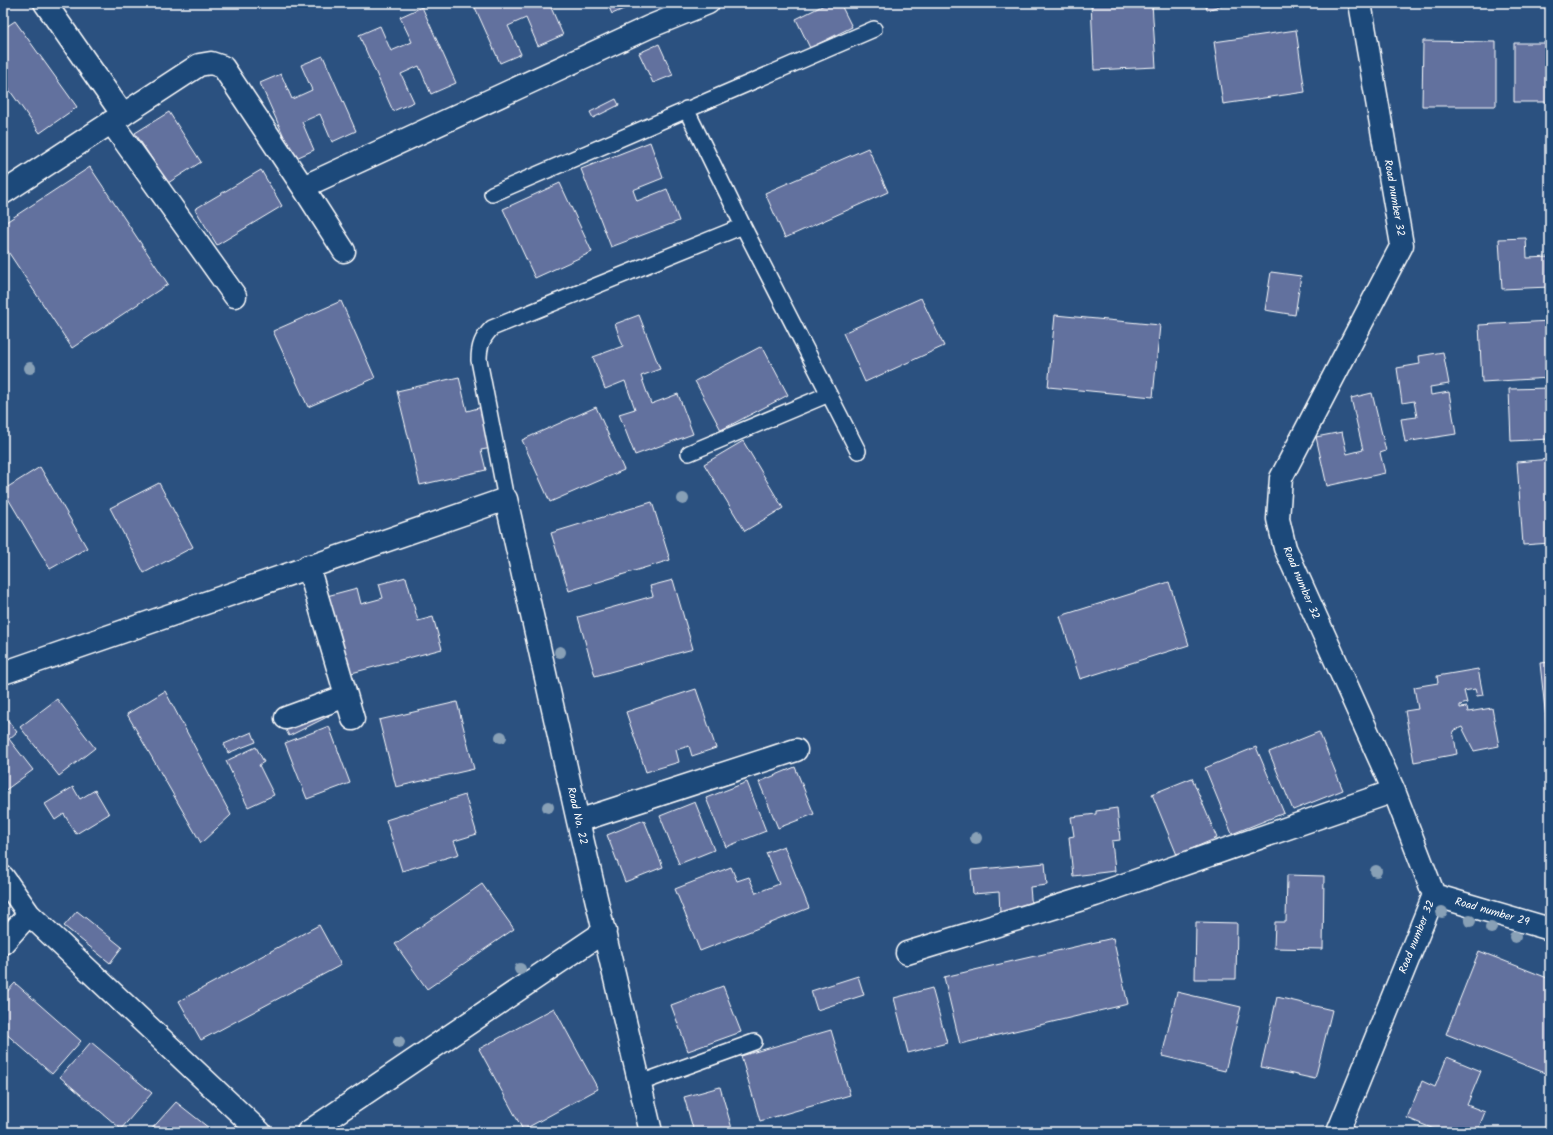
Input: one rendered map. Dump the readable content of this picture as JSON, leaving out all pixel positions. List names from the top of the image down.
{
  "streets": {
    "street": ["Road number 32", "Road No. 22", "Road number 29"]
  },
  "crossings": [
    ["Road number 32", "Road number 29"]
  ]
}
